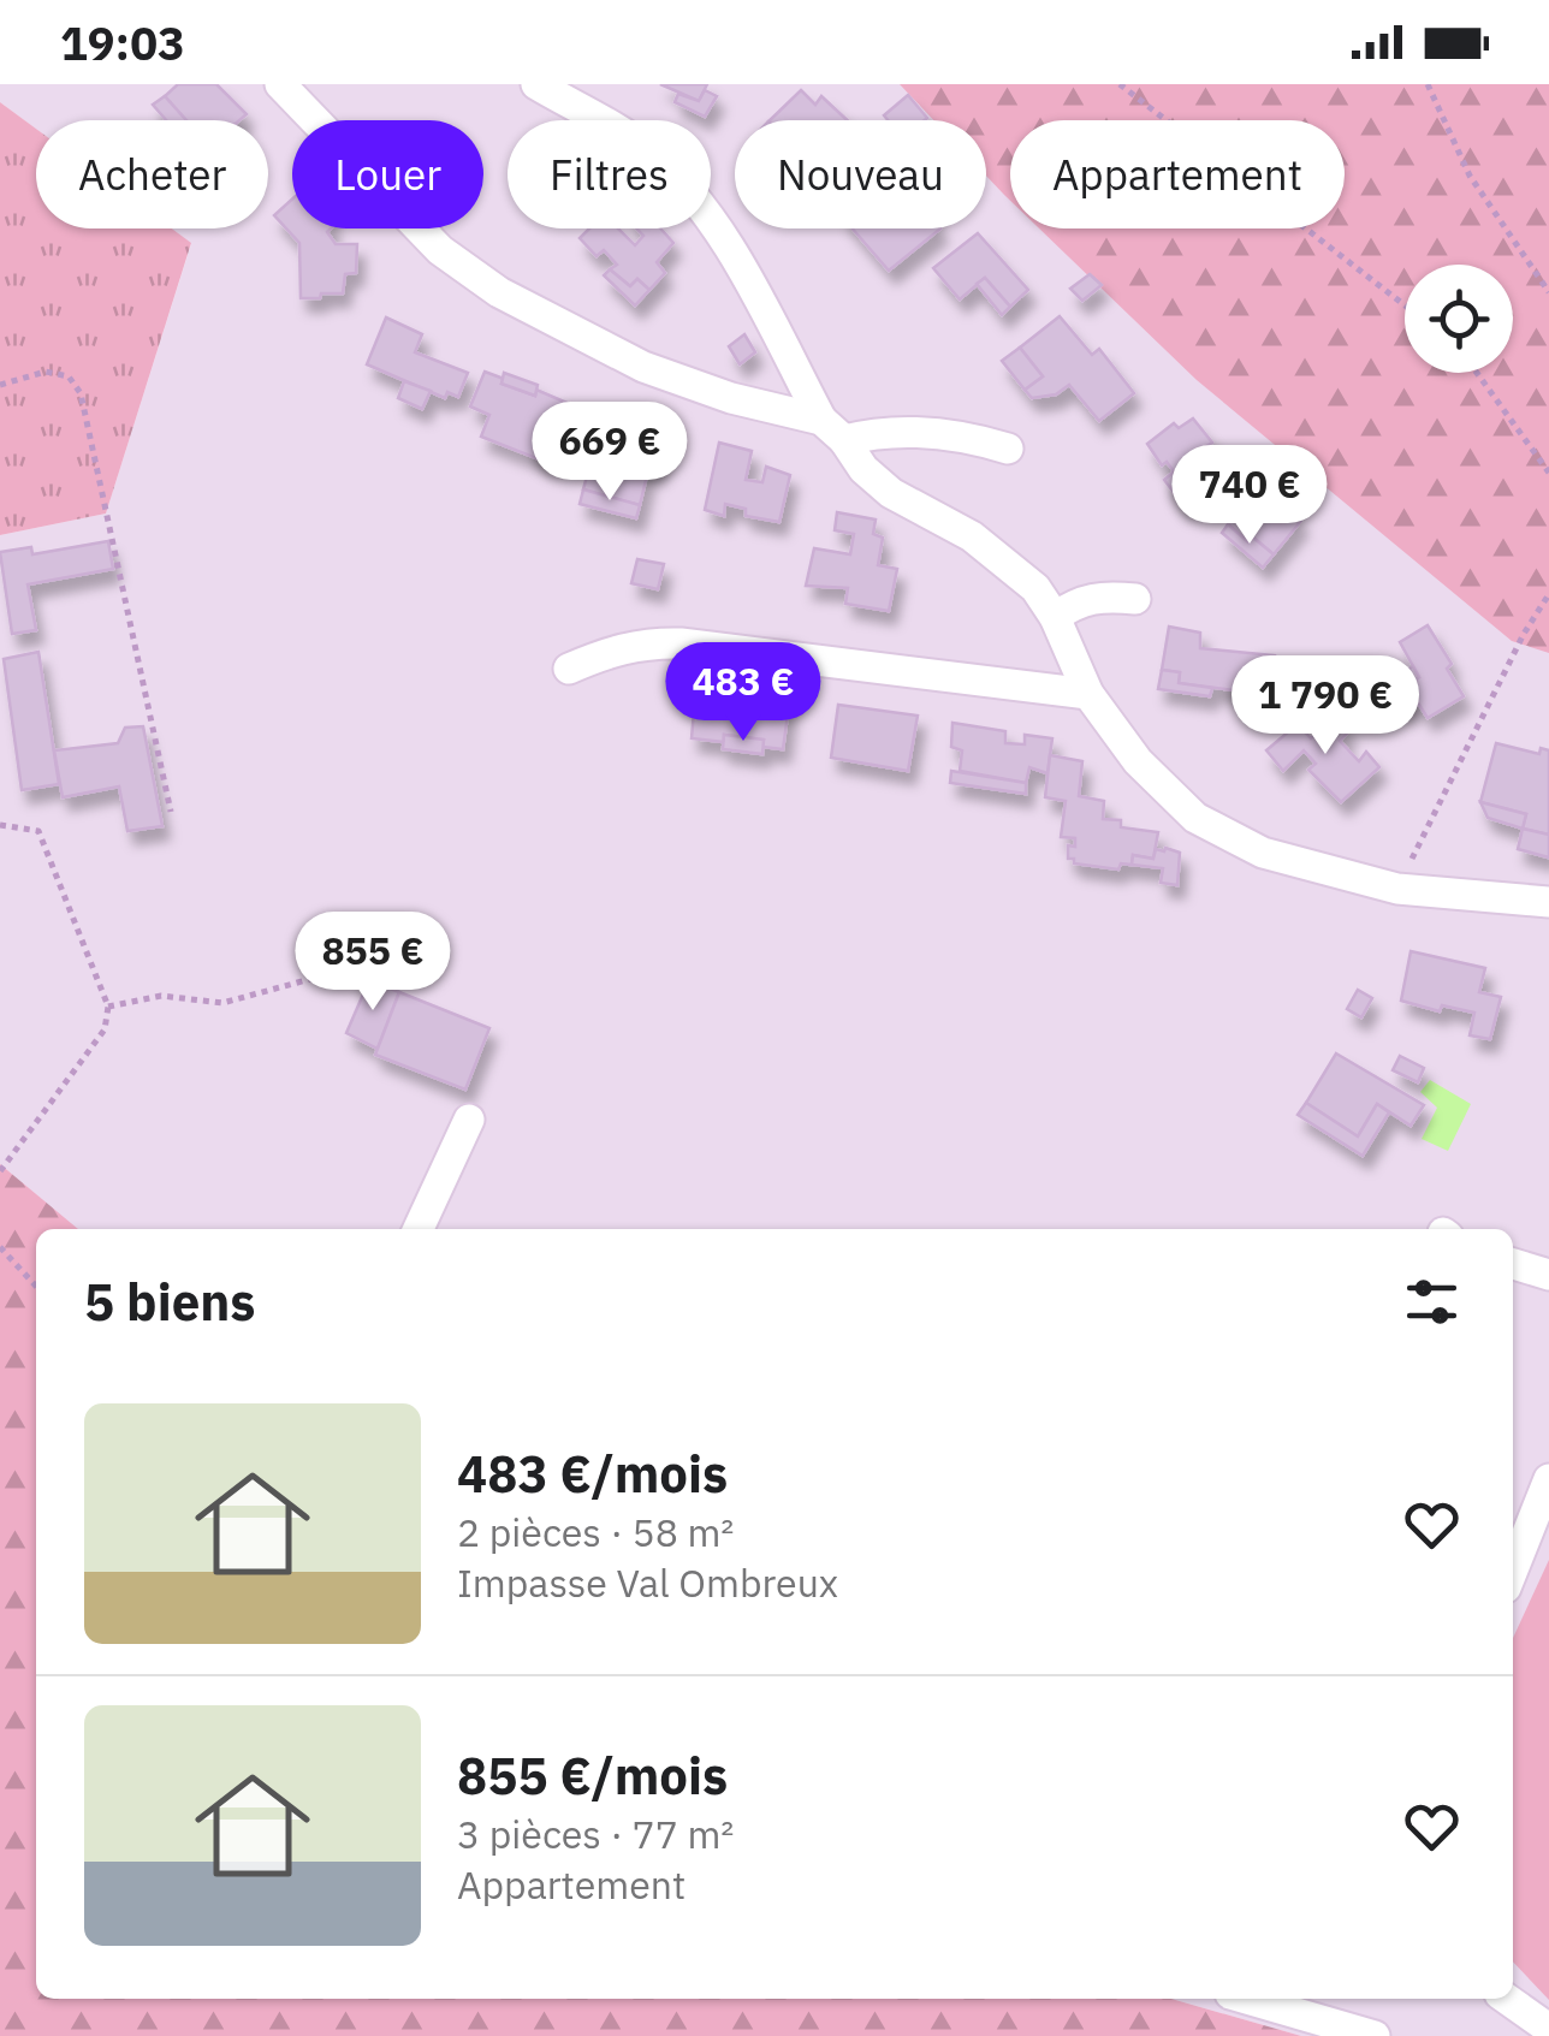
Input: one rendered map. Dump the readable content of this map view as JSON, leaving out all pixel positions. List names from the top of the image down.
{
  "page": {
    "status": "19:03",
    "chip": [
      "Acheter",
      "Louer",
      "Filtres",
      "Nouveau",
      "Appartement"
    ],
    "price": [
      "669 €",
      "740 €",
      "483 €",
      "1 790 €",
      "855 €"
    ],
    "heading": "5 biens",
    "list": [
      {
        "name": "483 €/mois",
        "note": "2 pièces · 58 m² · Impasse Val Ombreux"
      },
      {
        "name": "855 €/mois",
        "note": "3 pièces · 77 m² · Appartement"
      }
    ]
  }
}
